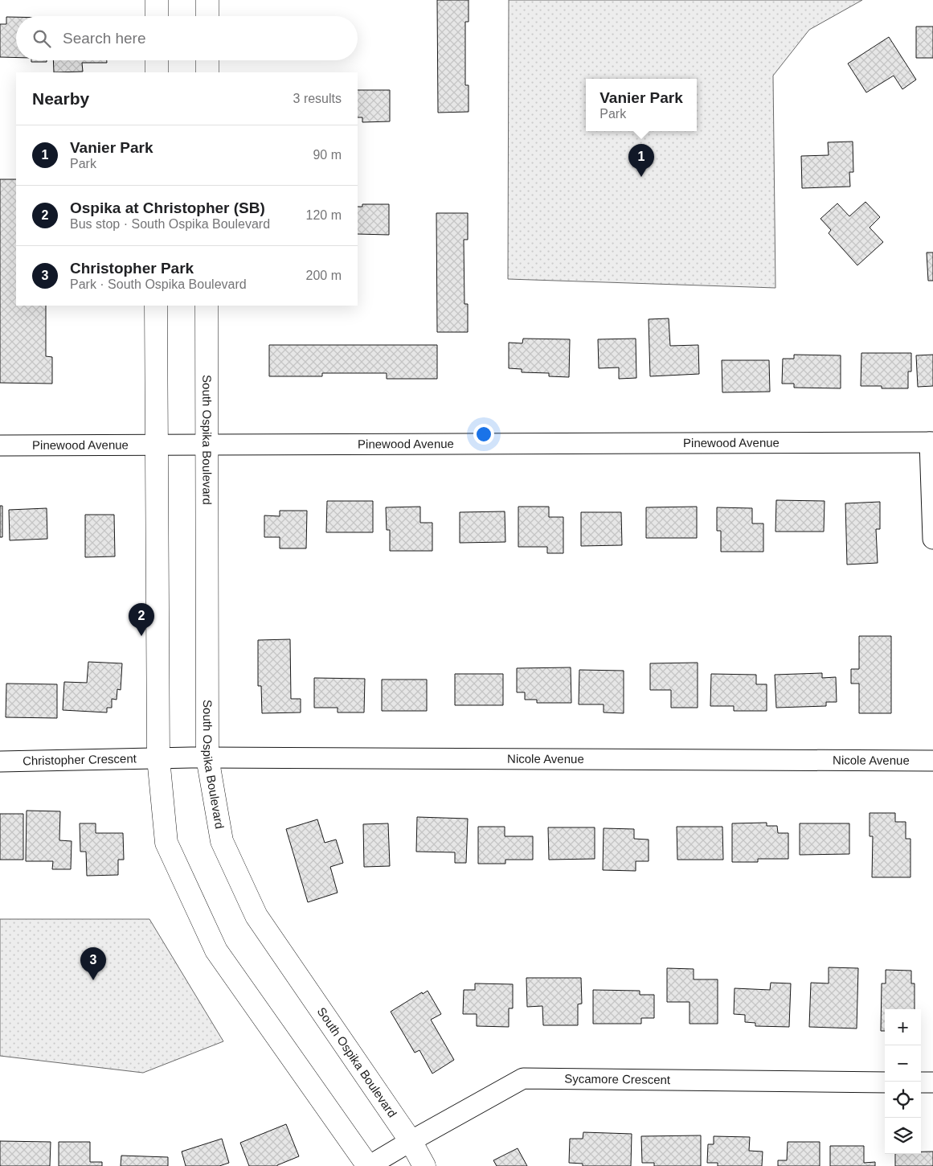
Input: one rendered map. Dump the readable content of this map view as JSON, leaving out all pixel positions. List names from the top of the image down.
{
  "streets": {
    "main road": ["South Ospika Boulevard"],
    "street": [
      "Pinewood Avenue",
      "Nicole Avenue",
      "Christopher Crescent",
      "Sycamore Crescent"
    ]
  },
  "crossings": [
    ["South Ospika Boulevard", "Pinewood Avenue"],
    ["South Ospika Boulevard", "Nicole Avenue"],
    ["South Ospika Boulevard", "Sycamore Crescent"],
    ["Nicole Avenue", "Christopher Crescent"]
  ],
  "page": {
    "search": "Search here",
    "heading": ["Nearby", "3 results"],
    "popup": ["Vanier Park", "Park"],
    "list": [
      {
        "mark": "1",
        "name": "Vanier Park",
        "note": "Park",
        "value": "90 m"
      },
      {
        "mark": "2",
        "name": "Ospika at Christopher (SB)",
        "note": "Bus stop · South Ospika Boulevard",
        "value": "120 m"
      },
      {
        "mark": "3",
        "name": "Christopher Park",
        "note": "Park · South Ospika Boulevard",
        "value": "200 m"
      }
    ],
    "pins": ["1", "2", "3"],
    "map_buttons": ["+", "−"]
  }
}
